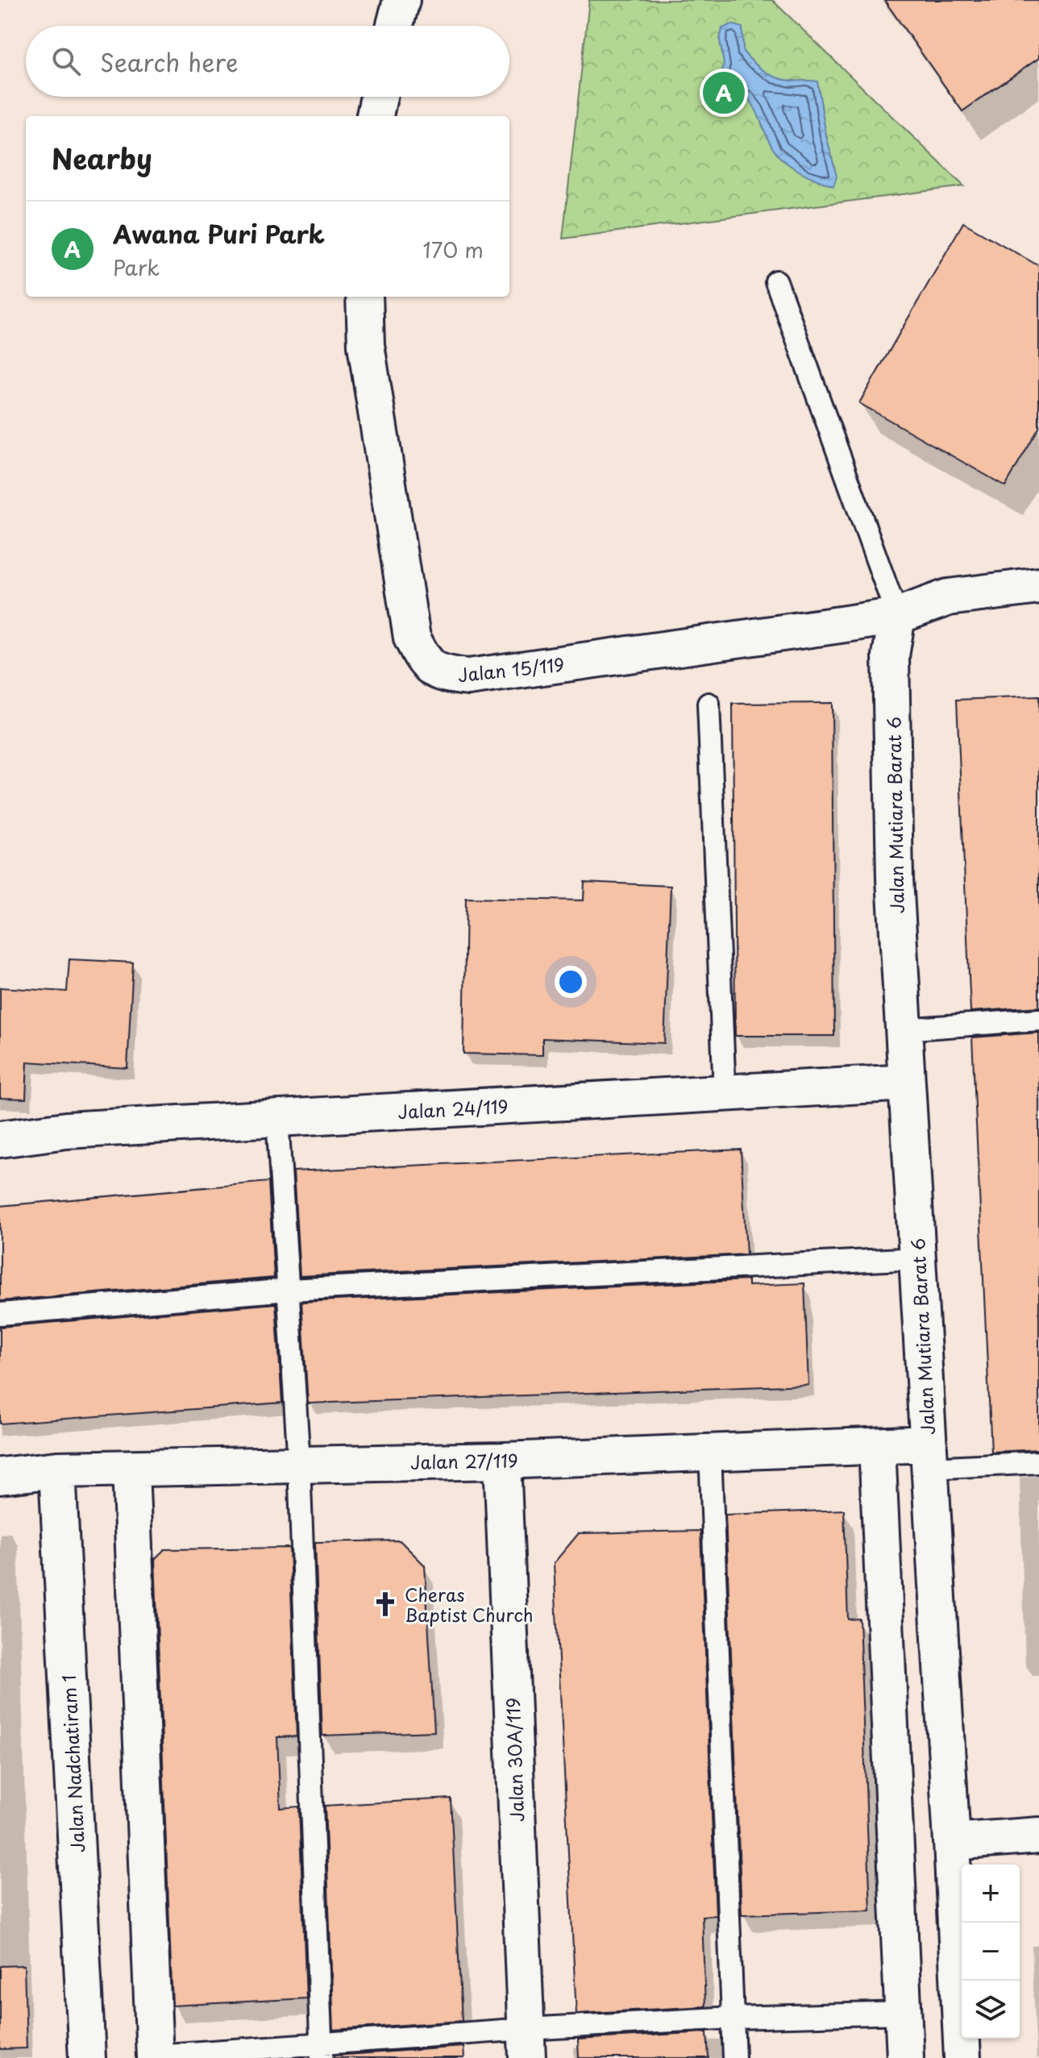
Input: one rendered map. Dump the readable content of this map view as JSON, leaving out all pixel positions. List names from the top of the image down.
{
  "streets": {
    "street": [
      "Jalan 15/119",
      "Jalan Mutiara Barat 6",
      "Jalan 24/119",
      "Jalan 27/119",
      "Jalan 30A/119",
      "Jalan Nadchatiram 1"
    ]
  },
  "crossings": [
    ["Jalan 15/119", "Jalan Mutiara Barat 6"],
    ["Jalan Mutiara Barat 6", "Jalan 24/119"],
    ["Jalan Mutiara Barat 6", "Jalan 27/119"],
    ["Jalan 27/119", "Jalan 30A/119"],
    ["Jalan 27/119", "Jalan Nadchatiram 1"]
  ],
  "places": {
    "church": ["Cheras Baptist Church"]
  },
  "page": {
    "search": "Search here",
    "pins": "A",
    "heading": "Nearby",
    "list": [
      {
        "mark": "A",
        "name": "Awana Puri Park",
        "note": "Park",
        "value": "170 m"
      }
    ],
    "map_buttons": ["+", "−"]
  }
}
